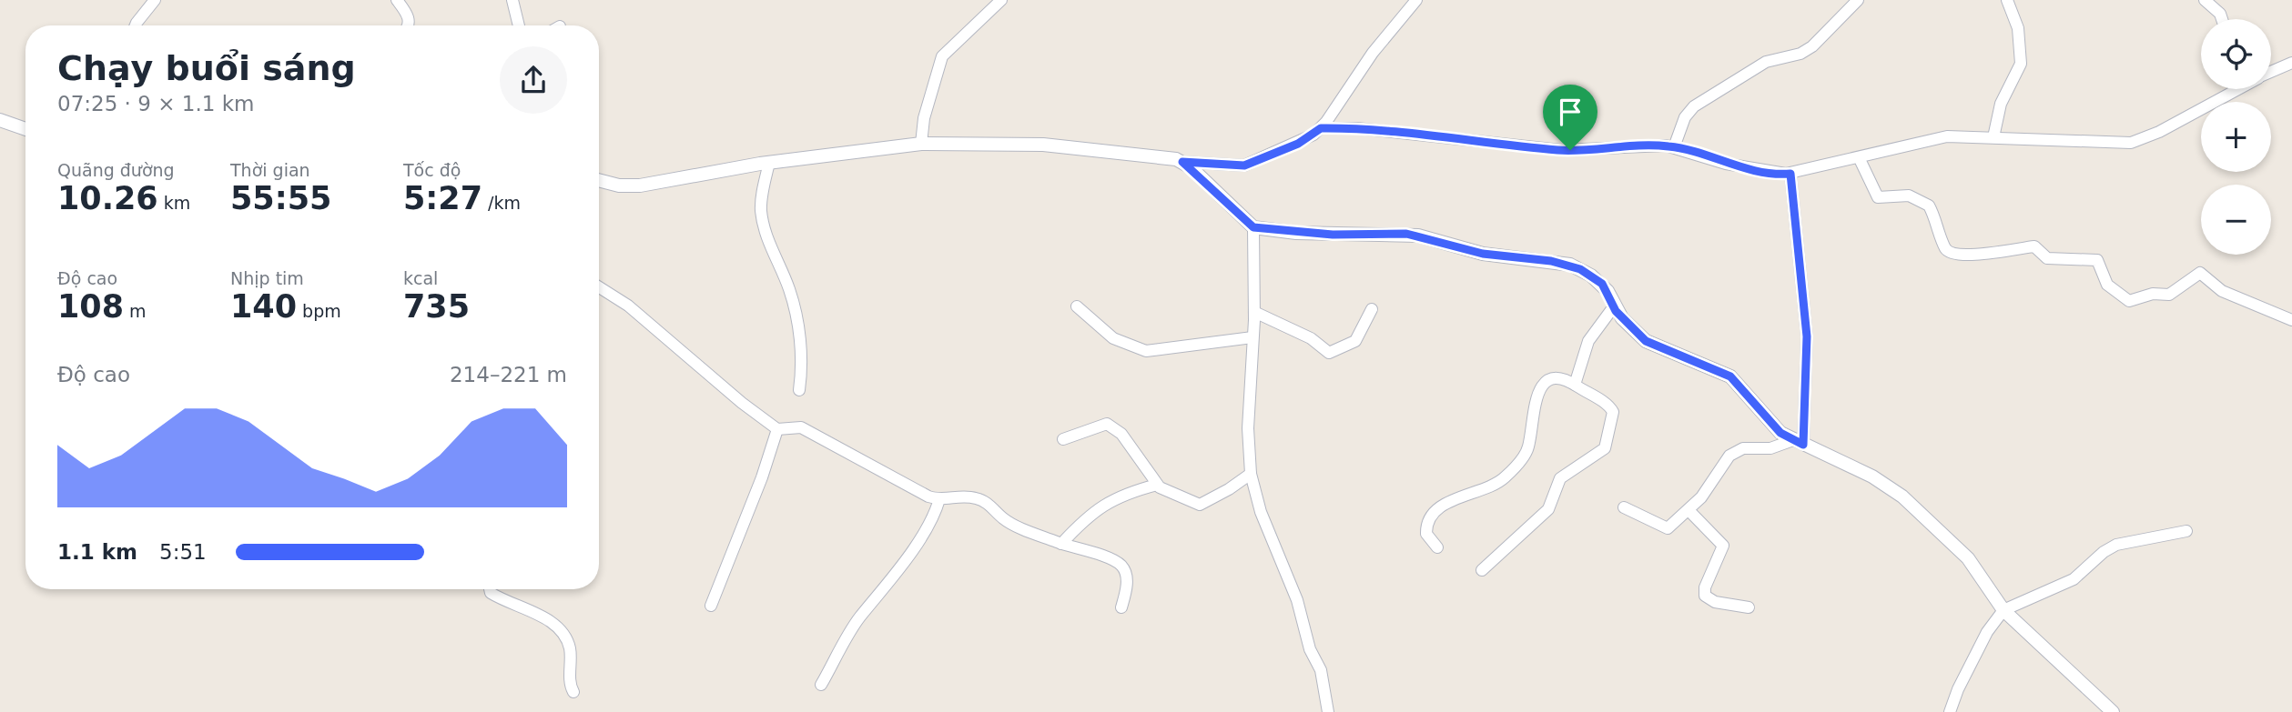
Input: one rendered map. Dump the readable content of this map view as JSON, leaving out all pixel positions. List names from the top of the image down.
{
  "page": {
    "map_buttons": ["+", "−"],
    "heading": ["Chạy buổi sáng", "07:25 · 9 × 1.1 km"],
    "stats": [
      ["Quãng đường", "10.26 km"],
      ["Thời gian", "55:55"],
      ["Tốc độ", "5:27 /km"],
      ["Độ cao", "108 m"],
      ["Nhịp tim", "140 bpm"],
      ["kcal", "735"]
    ],
    "chart": ["Độ cao", "214–221 m"],
    "list": [
      {
        "name": "1.1 km",
        "note": "5:51"
      }
    ]
  }
}
